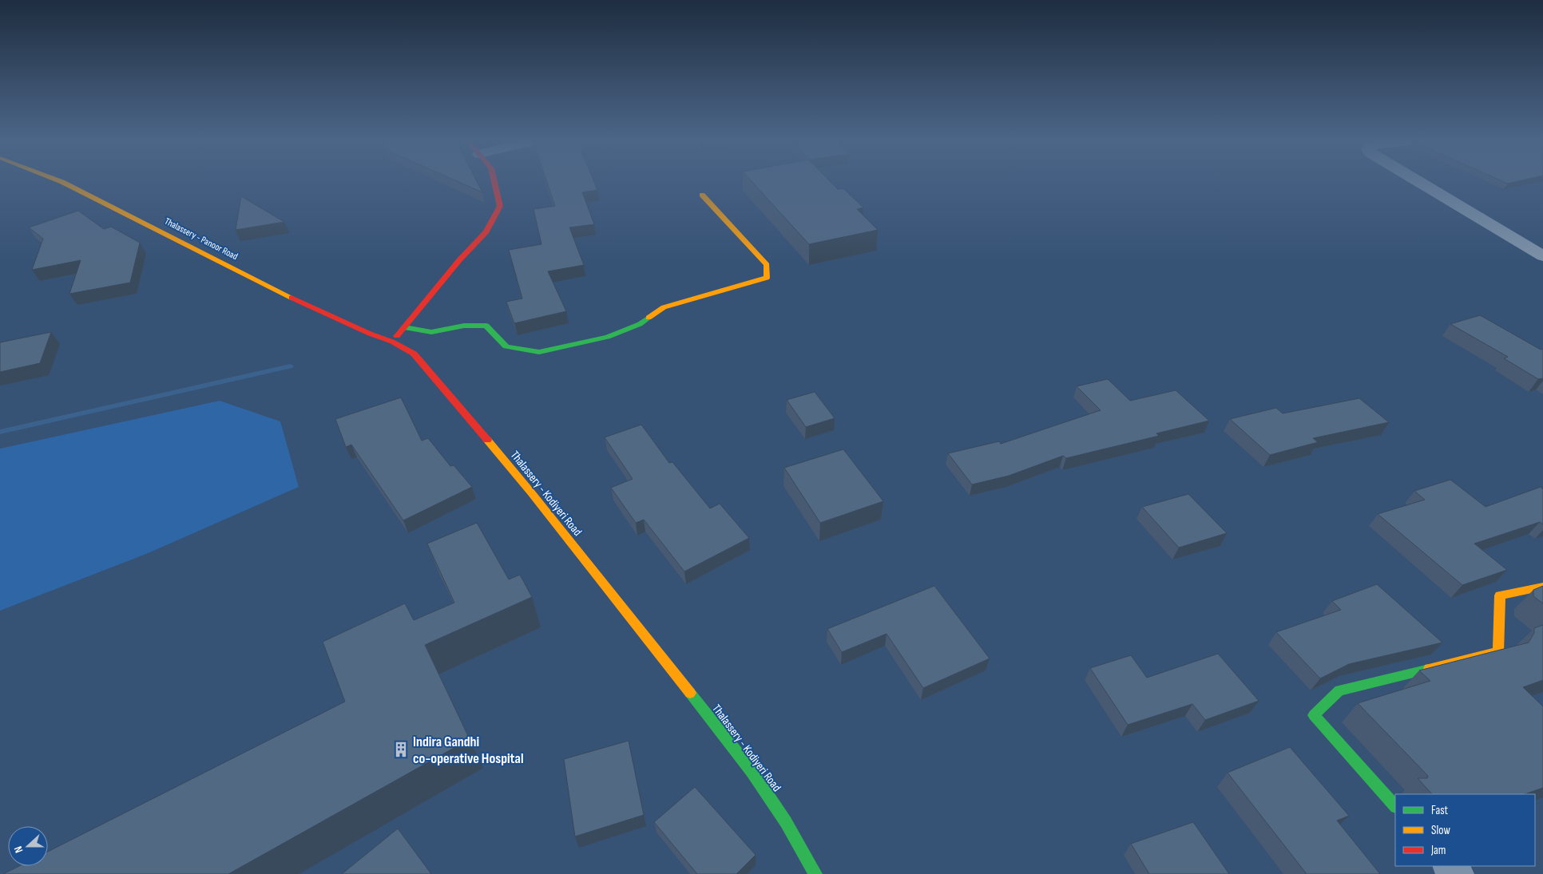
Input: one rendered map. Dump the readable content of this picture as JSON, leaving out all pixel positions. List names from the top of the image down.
{
  "streets": {
    "main road": ["Thalassery - Panoor Road", "Thalassery - Kodiyeri Road"]
  },
  "crossings": [
    ["Thalassery - Panoor Road", "Thalassery - Kodiyeri Road"]
  ],
  "places": {
    "building": ["Indira Gandhi co-operative Hospital"]
  },
  "legend": ["Fast", "Slow", "Jam"],
  "north": "left"
}
